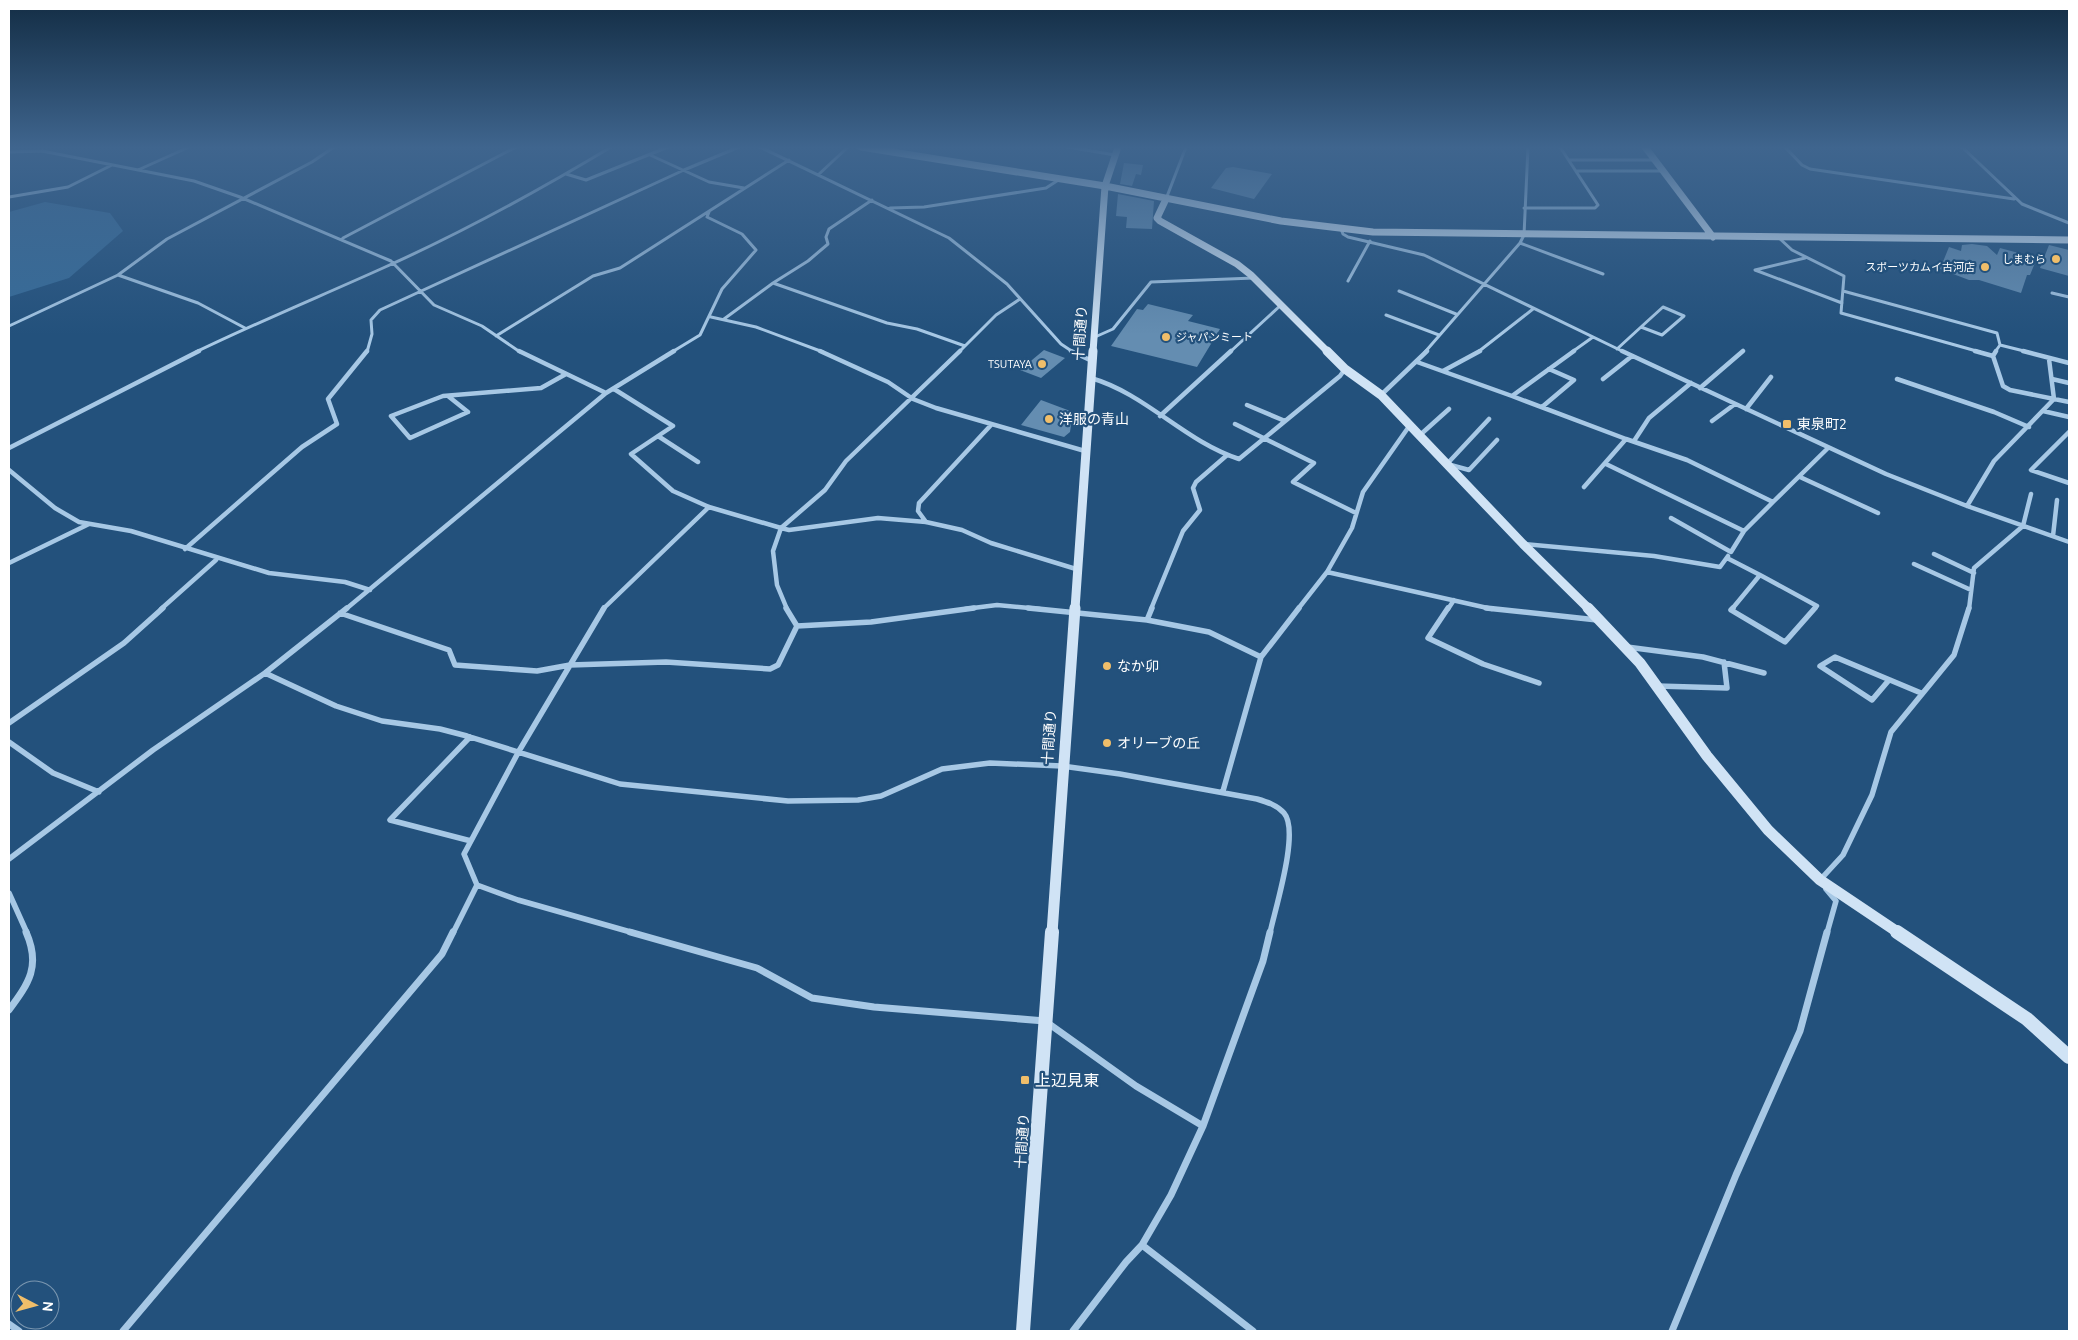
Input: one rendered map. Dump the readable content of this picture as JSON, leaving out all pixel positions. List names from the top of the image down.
{
  "streets": {
    "street": ["十間通り"]
  },
  "places": {
    "other": [
      "しまむら",
      "スポーツカムイ古河店",
      "ジャパンミート",
      "TSUTAYA",
      "洋服の青山",
      "なか卯",
      "オリーブの丘"
    ],
    "transit": ["東泉町2", "上辺見東"]
  },
  "north": "right"
}
